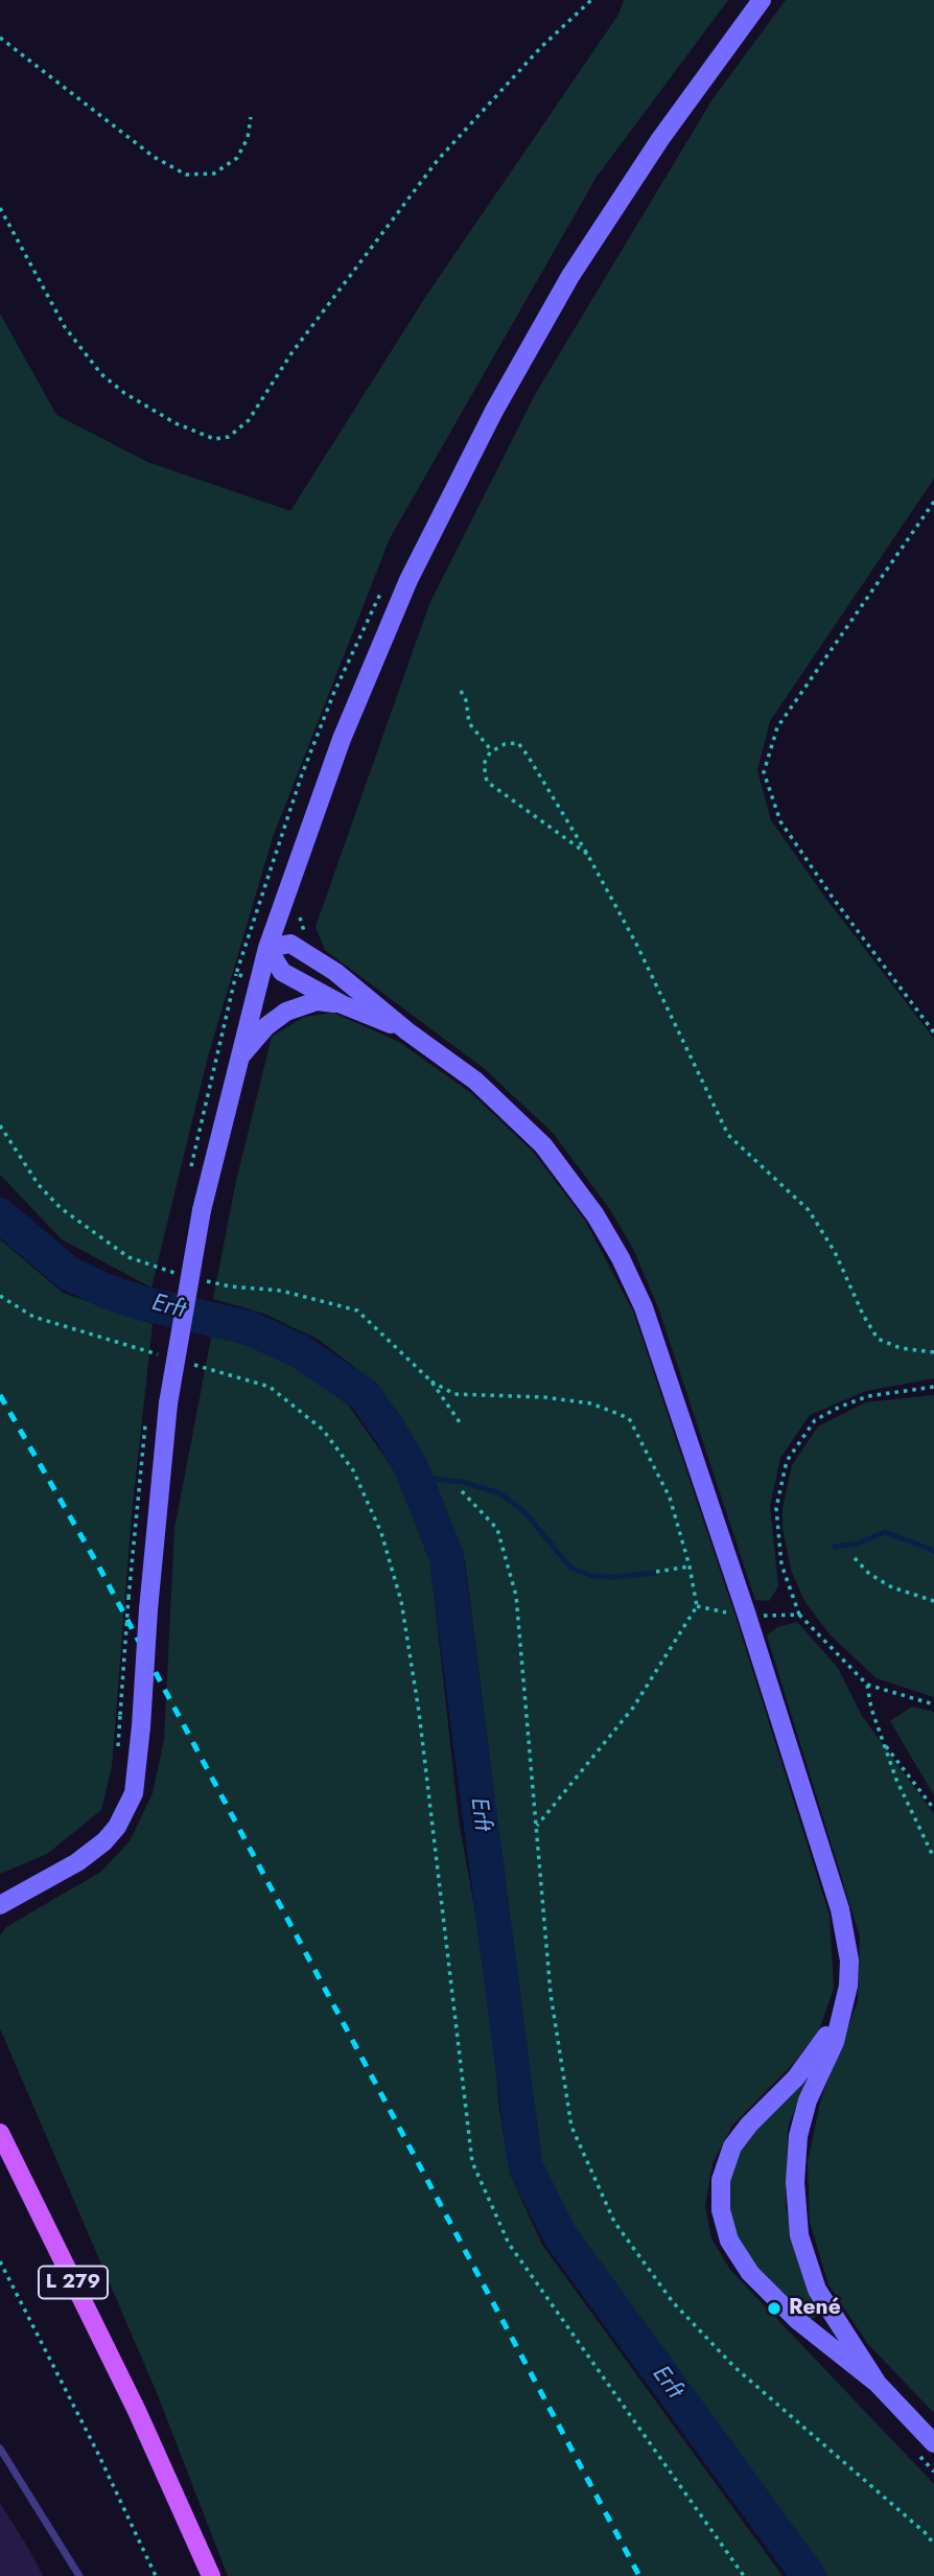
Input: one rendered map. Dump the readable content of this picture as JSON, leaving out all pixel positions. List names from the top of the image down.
{
  "streets": {
    "main road": ["L 279"]
  },
  "water": ["Erft"],
  "places": ["René"]
}
